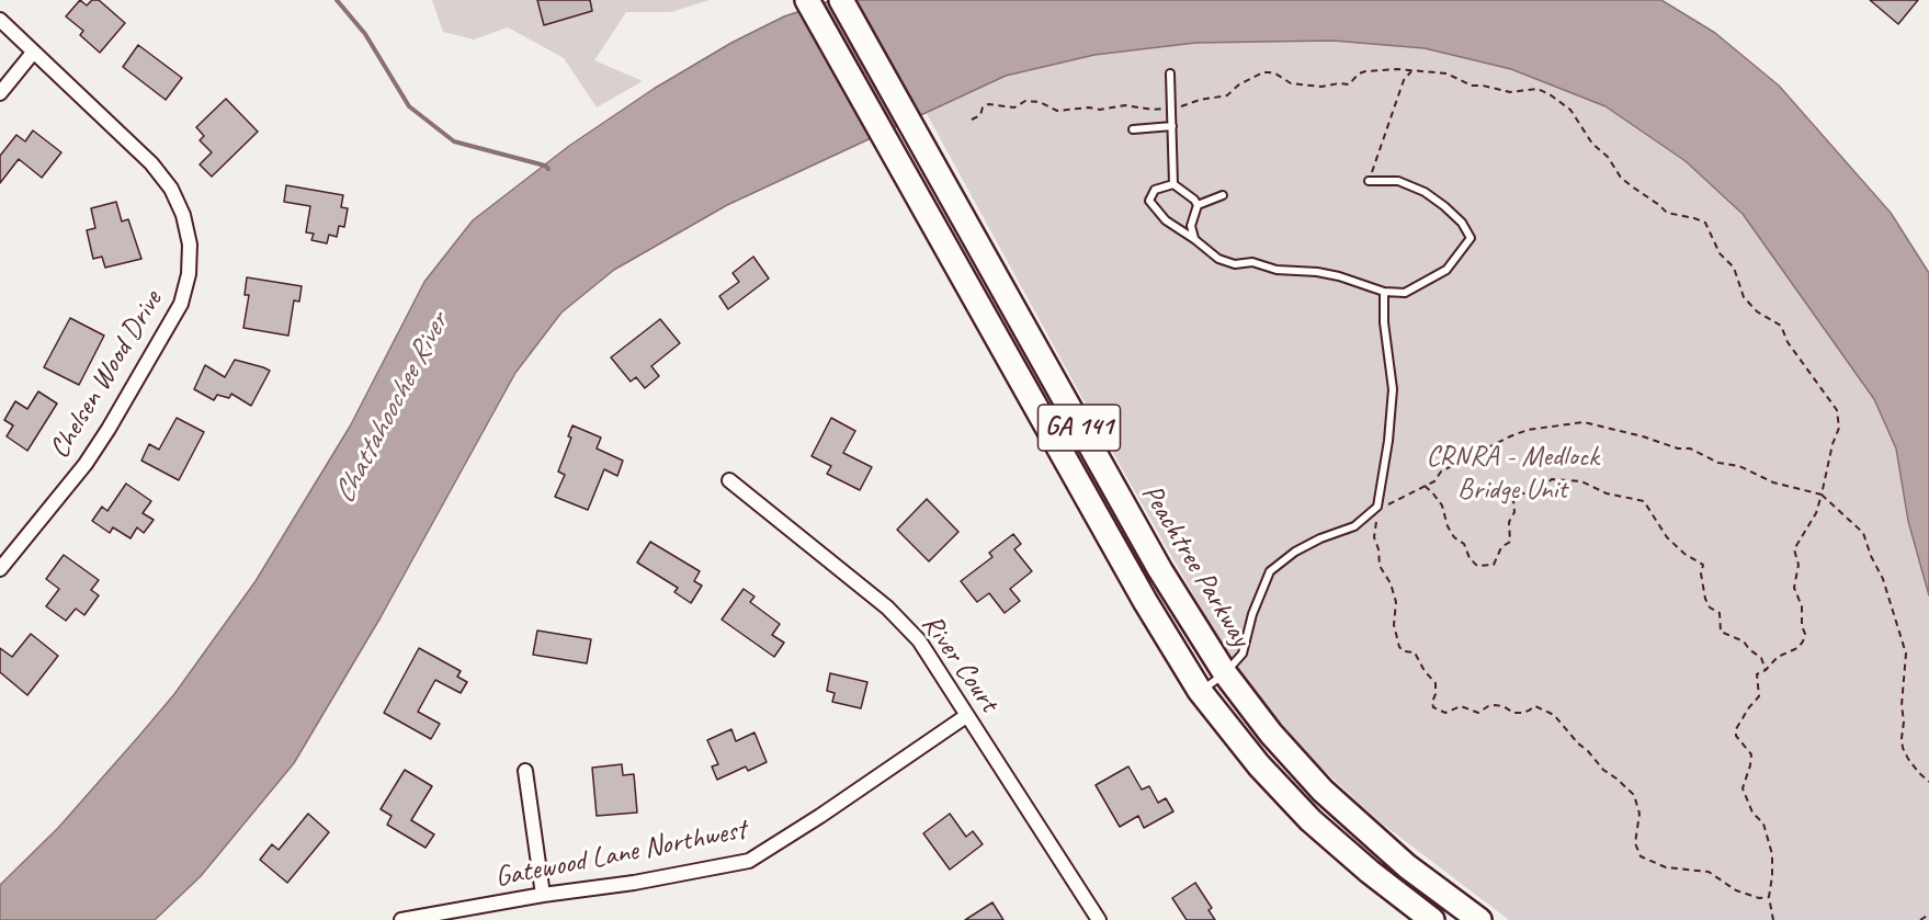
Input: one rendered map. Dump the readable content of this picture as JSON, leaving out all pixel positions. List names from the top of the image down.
{
  "streets": {
    "highway": ["GA 141", "Peachtree Parkway"],
    "street": ["Chelsen Wood Drive", "River Court", "Gatewood Lane Northwest"]
  },
  "crossings": [
    ["River Court", "Gatewood Lane Northwest"]
  ],
  "water": ["Chattahoochee River"],
  "parks": ["CRNRA - Medlock Bridge Unit"]
}
